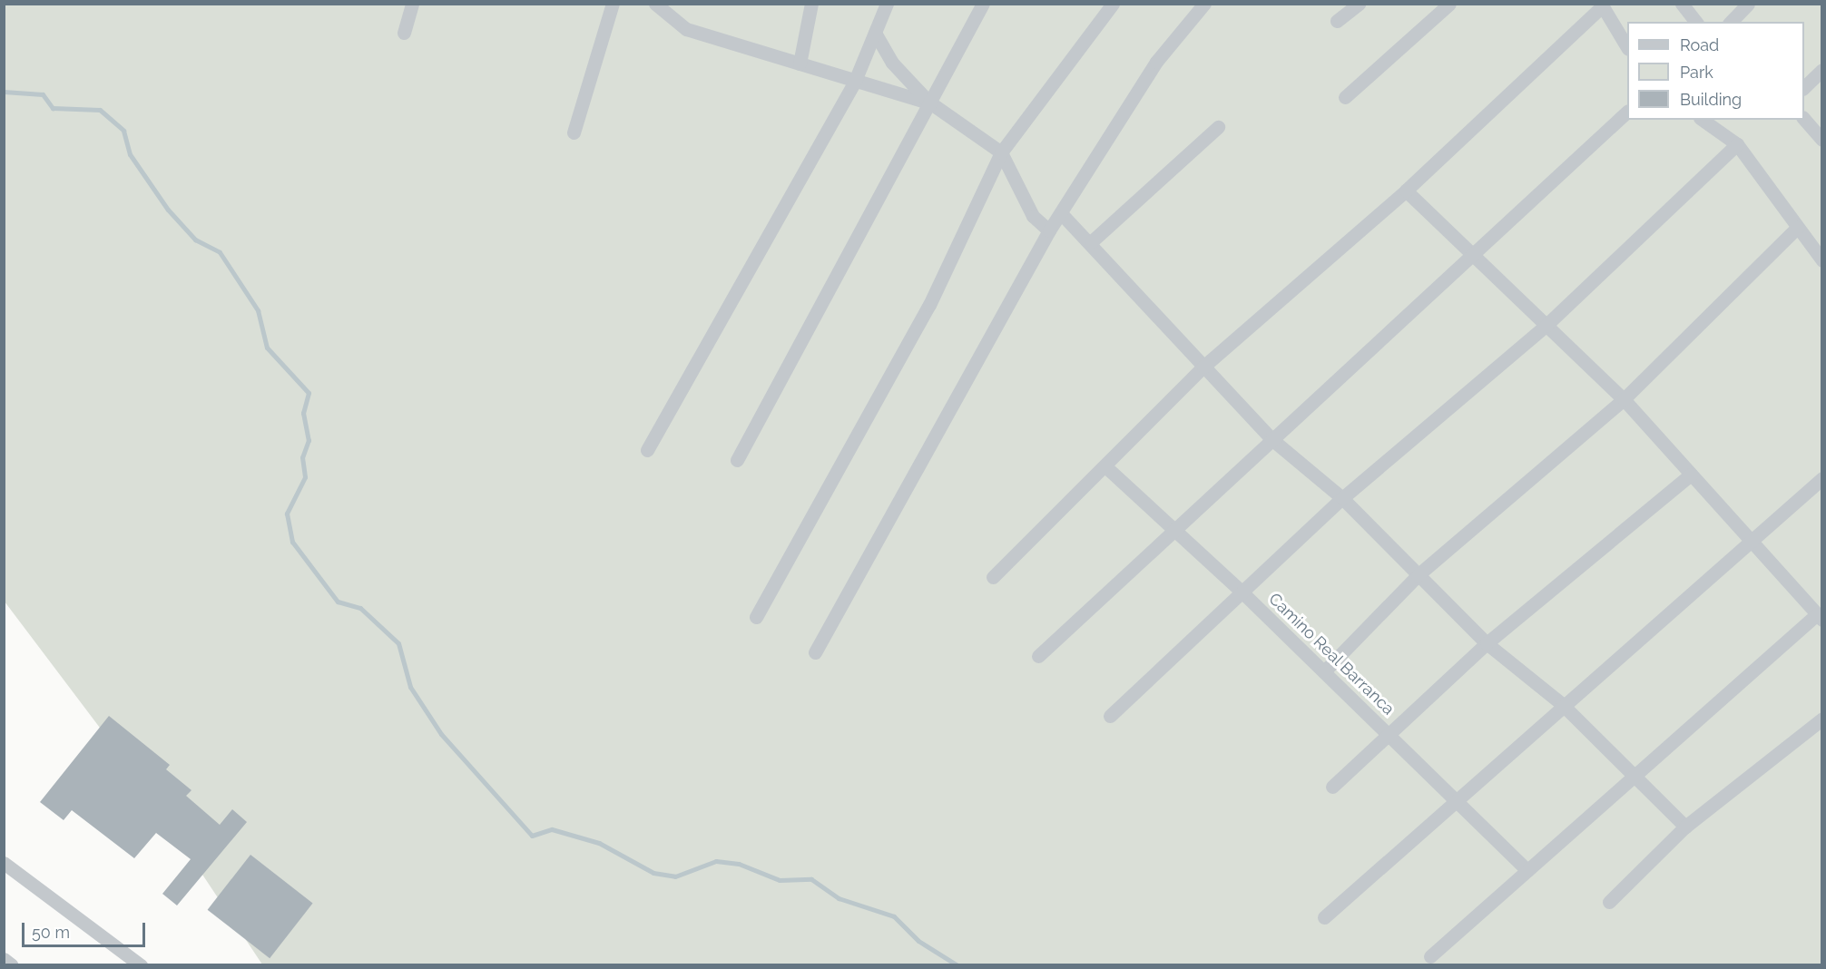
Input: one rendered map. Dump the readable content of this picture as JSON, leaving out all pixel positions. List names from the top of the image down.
{
  "streets": {
    "street": ["Camino Real Barranca"]
  },
  "legend": ["Road", "Park", "Building"],
  "scale_bar": "50 m"
}
